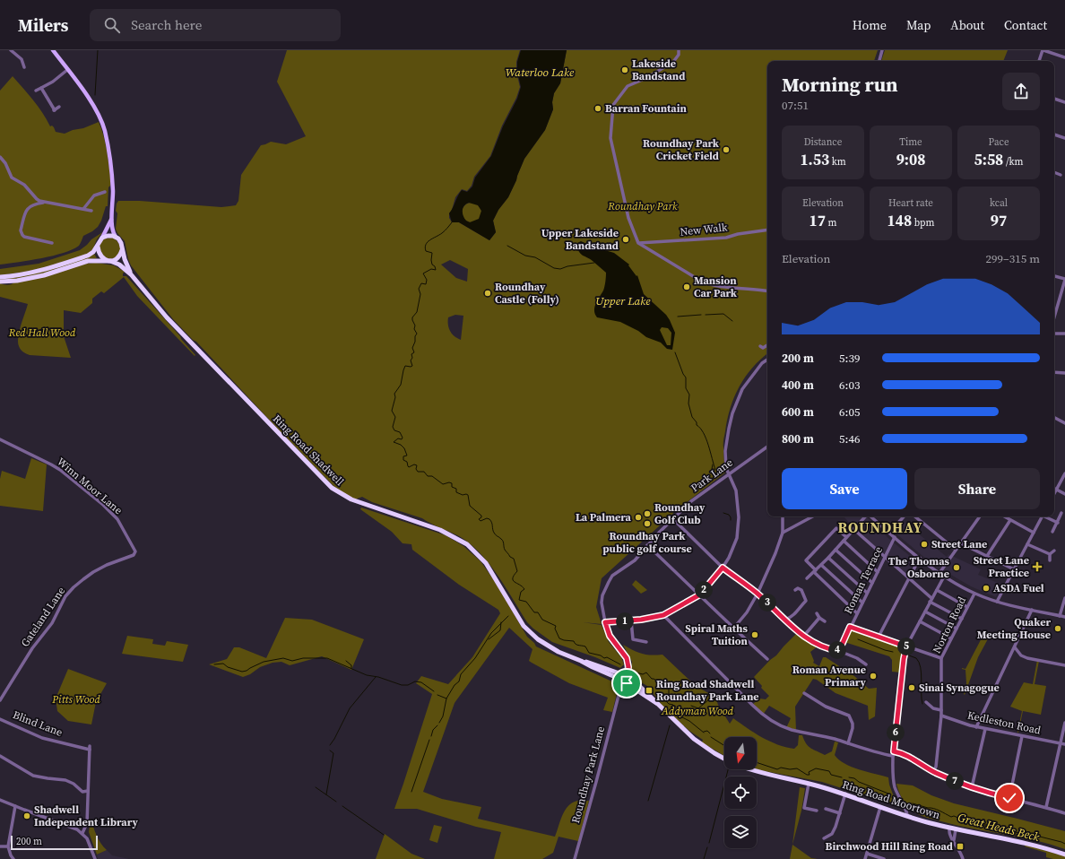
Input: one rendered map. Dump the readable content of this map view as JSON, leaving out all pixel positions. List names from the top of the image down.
{
  "streets": {
    "highway": ["Ring Road Shadwell", "Ring Road Moortown"],
    "street": [
      "New Walk",
      "Park Lane",
      "Winn Moor Lane",
      "Roman Terrace",
      "Gateland Lane",
      "Norton Road",
      "Kedleston Road",
      "Blind Lane",
      "Roundhay Park Lane"
    ]
  },
  "crossings": [
    ["Ring Road Shadwell", "Park Lane"],
    ["Ring Road Shadwell", "Roundhay Park Lane"],
    ["Ring Road Shadwell", "Ring Road Moortown"],
    ["Park Lane", "Roundhay Park Lane"],
    ["Park Lane", "Ring Road Moortown"],
    ["Winn Moor Lane", "Gateland Lane"],
    ["Norton Road", "Kedleston Road"],
    ["Roundhay Park Lane", "Ring Road Moortown"]
  ],
  "districts": ["ROUNDHAY"],
  "water": ["Waterloo Lake", "Upper Lake", "Great Heads Beck"],
  "parks": [
    "Roundhay Park",
    "Red Hall Wood",
    "Pitts Wood",
    "Addyman Wood"
  ],
  "places": {
    "other": [
      "Lakeside Bandstand",
      "Barran Fountain",
      "Roundhay Park Cricket Field",
      "Upper Lakeside Bandstand",
      "Mansion Car Park",
      "Roundhay Castle (Folly)",
      "Roundhay Golf Club",
      "La Palmera",
      "Roundhay Park public golf course",
      "Street Lane",
      "The Thomas Osborne",
      "ASDA Fuel",
      "Quaker Meeting House",
      "Spiral Maths Tuition",
      "Roman Avenue Primary",
      "Sinai Synagogue",
      "Shadwell Independent Library"
    ],
    "health": ["Street Lane Practice"],
    "transit": ["Ring Road Shadwell Roundhay Park Lane", "Birchwood Hill Ring Road"]
  },
  "scale_bar": "200 m",
  "north": "bottom",
  "page": {
    "header": "Milers",
    "search": "Search here",
    "nav": [
      "Home",
      "Map",
      "About",
      "Contact"
    ],
    "heading": ["Morning run", "07:51"],
    "stats": [
      ["Distance", "1.53 km"],
      ["Time", "9:08"],
      ["Pace", "5:58 /km"],
      ["Elevation", "17 m"],
      ["Heart rate", "148 bpm"],
      ["kcal", "97"]
    ],
    "chart": ["Elevation", "299–315 m"],
    "list": [
      {
        "name": "200 m",
        "note": "5:39"
      },
      {
        "name": "400 m",
        "note": "6:03"
      },
      {
        "name": "600 m",
        "note": "6:05"
      },
      {
        "name": "800 m",
        "note": "5:46"
      }
    ],
    "buttons": ["Save", "Share"],
    "pins": [
      "2",
      "3",
      "1",
      "5",
      "4",
      "6",
      "7"
    ],
    "scale": "200 m"
  }
}
